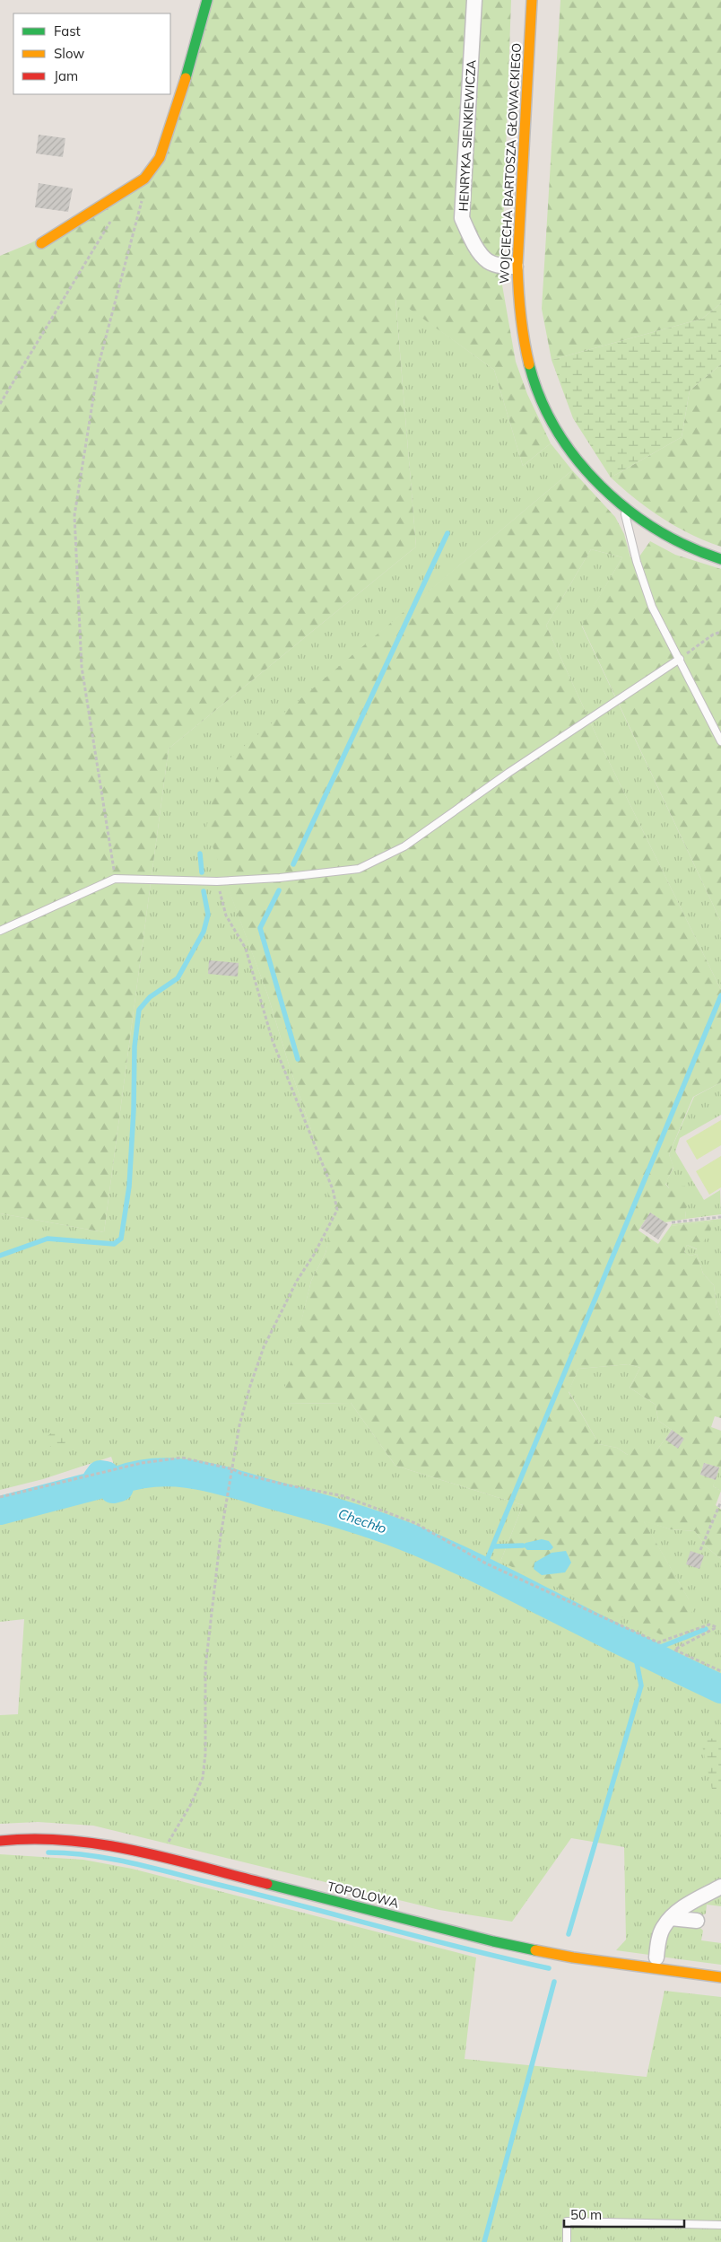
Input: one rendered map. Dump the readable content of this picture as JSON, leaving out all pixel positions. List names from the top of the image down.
{
  "streets": {
    "street": ["HENRYKA SIENKIEWICZA", "WOJCIECHA BARTOSZA GŁOWACKIEGO", "TOPOLOWA"]
  },
  "crossings": [
    ["HENRYKA SIENKIEWICZA", "WOJCIECHA BARTOSZA GŁOWACKIEGO"]
  ],
  "water": ["Chechło"],
  "legend": ["Fast", "Slow", "Jam"],
  "scale_bar": "50 m"
}
